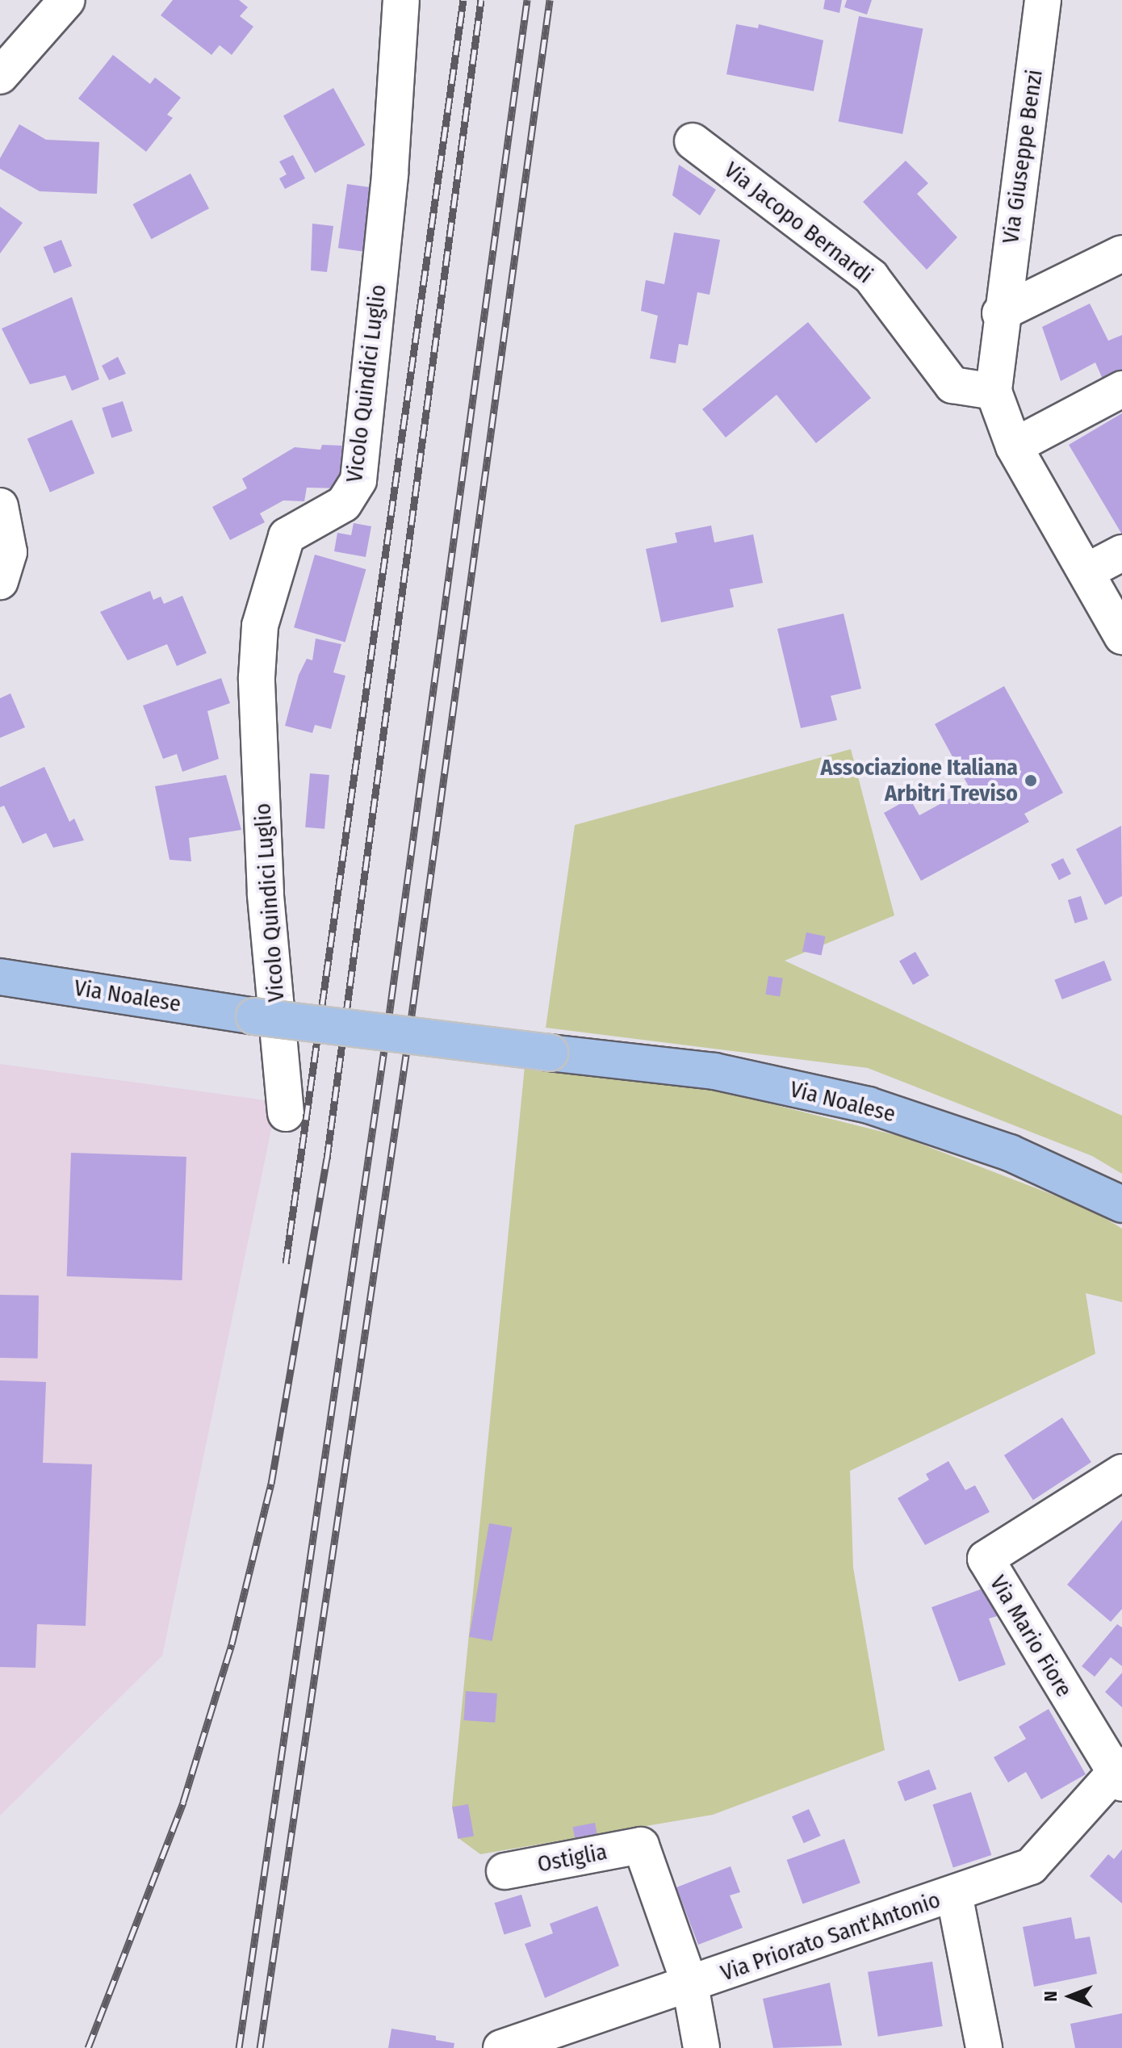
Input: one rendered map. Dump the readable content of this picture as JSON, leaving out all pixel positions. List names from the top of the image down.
{
  "streets": {
    "main road": ["Via Noalese"],
    "street": [
      "Via Giuseppe Benzi",
      "Via Jacopo Bernardi",
      "Vicolo Quindici Luglio",
      "Via Mario Fiore",
      "Ostiglia",
      "Via Priorato Sant'Antonio"
    ]
  },
  "crossings": [
    ["Via Giuseppe Benzi", "Via Jacopo Bernardi"],
    ["Via Mario Fiore", "Via Priorato Sant'Antonio"],
    ["Ostiglia", "Via Priorato Sant'Antonio"]
  ],
  "places": ["Associazione Italiana Arbitri Treviso"],
  "north": "left"
}
